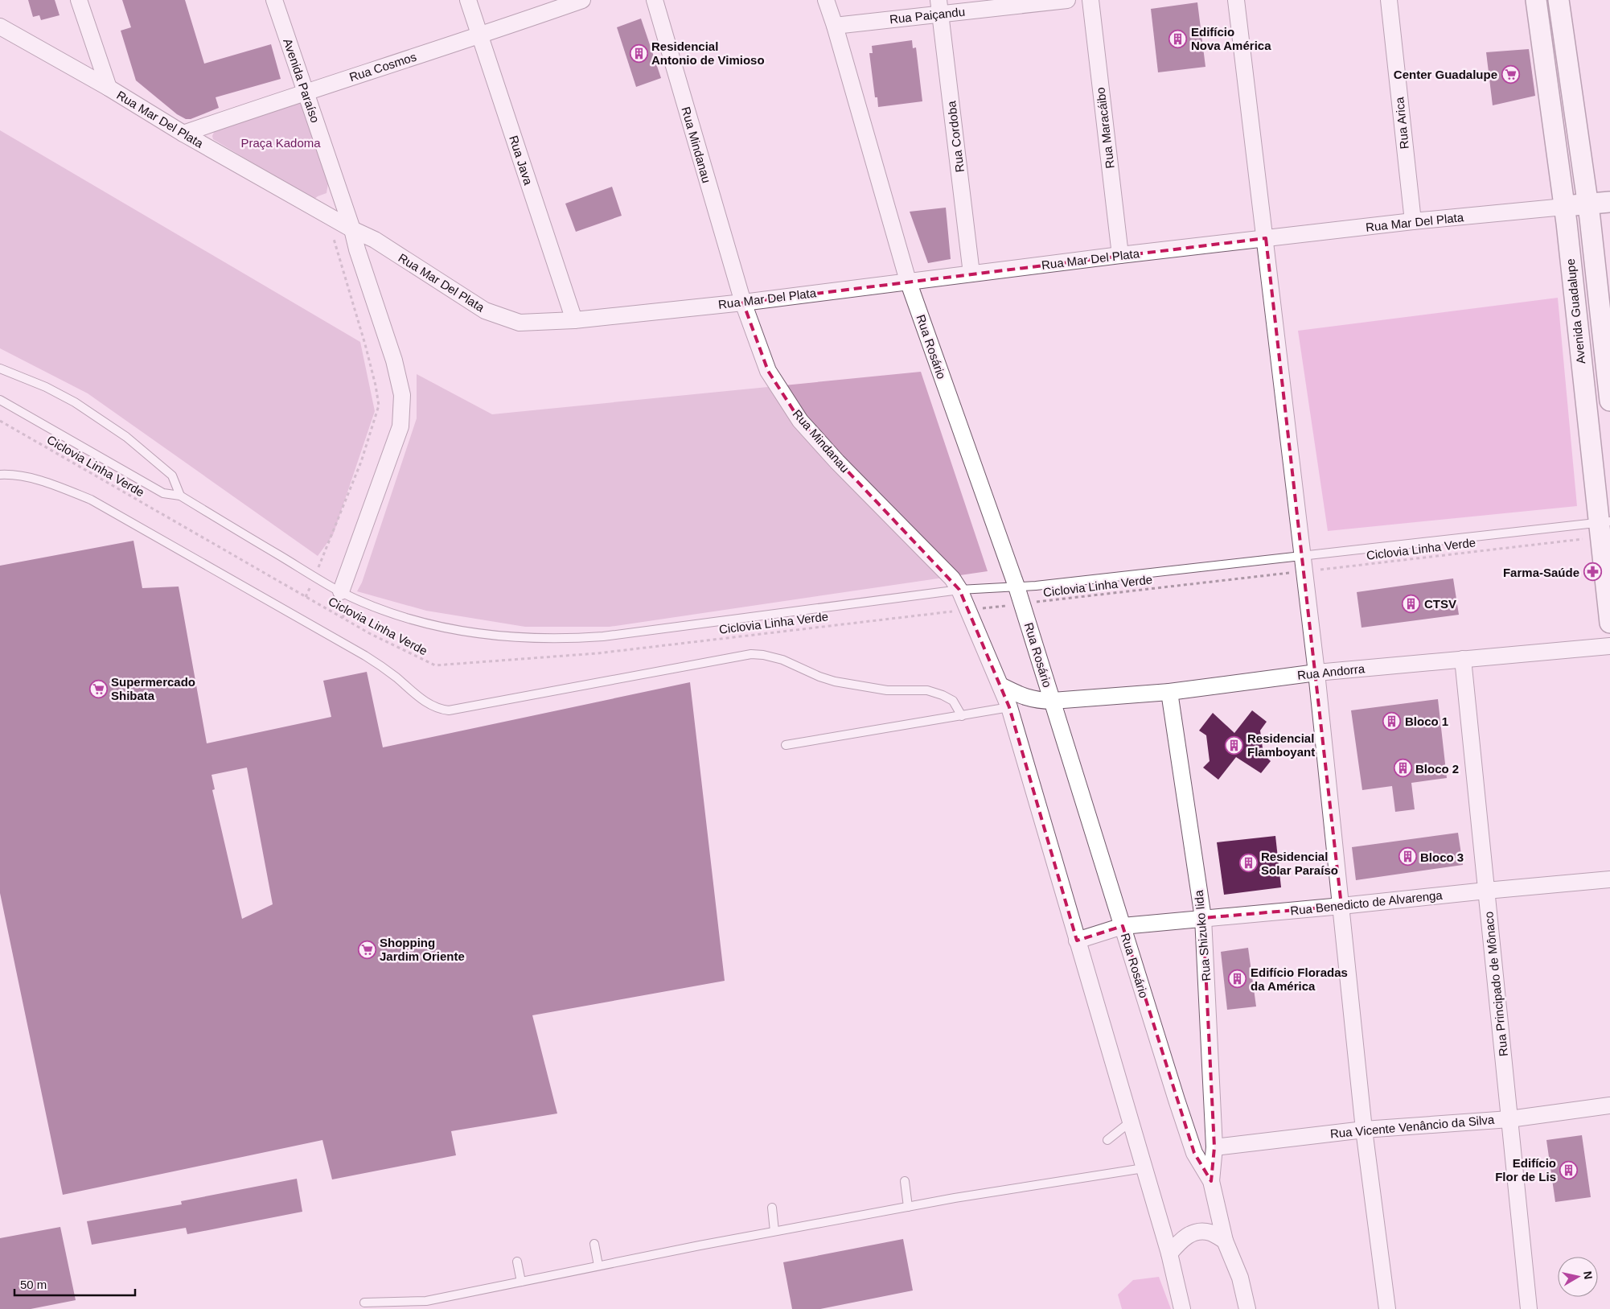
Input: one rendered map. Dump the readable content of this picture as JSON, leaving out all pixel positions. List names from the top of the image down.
{
  "streets": {
    "street": [
      "Rua Paiçandu",
      "Rua Cosmos",
      "Avenida Paraíso",
      "Rua Mar Del Plata",
      "Rua Arica",
      "Rua Maracáibo",
      "Rua Cordoba",
      "Rua Mindanau",
      "Rua Java",
      "Avenida Guadalupe",
      "Rua Rosário",
      "Rua Andorra",
      "Rua Benedicto de Alvarenga",
      "Rua Shizuko Iida",
      "Rua Principado de Mônaco",
      "Rua Vicente Venâncio da Silva"
    ],
    "path": ["Ciclovia Linha Verde"]
  },
  "crossings": [
    ["Rua Paiçandu", "Rua Cordoba"],
    ["Rua Paiçandu", "Rua Rosário"],
    ["Rua Cosmos", "Avenida Paraíso"],
    ["Rua Cosmos", "Rua Mar Del Plata"],
    ["Rua Cosmos", "Rua Java"],
    ["Avenida Paraíso", "Rua Mar Del Plata"],
    ["Rua Mar Del Plata", "Rua Arica"],
    ["Rua Mar Del Plata", "Rua Maracáibo"],
    ["Rua Mar Del Plata", "Rua Cordoba"],
    ["Rua Mar Del Plata", "Rua Mindanau"],
    ["Rua Mar Del Plata", "Rua Java"],
    ["Rua Mar Del Plata", "Avenida Guadalupe"],
    ["Rua Mar Del Plata", "Rua Rosário"],
    ["Rua Mindanau", "Ciclovia Linha Verde"],
    ["Rua Mindanau", "Rua Andorra"],
    ["Rua Mindanau", "Rua Benedicto de Alvarenga"],
    ["Avenida Guadalupe", "Ciclovia Linha Verde"],
    ["Rua Rosário", "Ciclovia Linha Verde"],
    ["Rua Rosário", "Rua Andorra"],
    ["Rua Rosário", "Rua Benedicto de Alvarenga"],
    ["Rua Rosário", "Rua Shizuko Iida"],
    ["Rua Andorra", "Rua Shizuko Iida"],
    ["Rua Andorra", "Rua Principado de Mônaco"],
    ["Rua Benedicto de Alvarenga", "Rua Shizuko Iida"],
    ["Rua Benedicto de Alvarenga", "Rua Principado de Mônaco"],
    ["Rua Shizuko Iida", "Rua Vicente Venâncio da Silva"],
    ["Rua Principado de Mônaco", "Rua Vicente Venâncio da Silva"]
  ],
  "parks": ["Praça Kadoma"],
  "places": {
    "building": [
      "Edifício Nova América",
      "Residencial Antonio de Vimioso",
      "CTSV",
      "Bloco 1",
      "Residencial Flamboyant",
      "Bloco 2",
      "Bloco 3",
      "Residencial Solar Paraíso",
      "Edifício Floradas da América",
      "Edifício Flor de Lis"
    ],
    "supermarket": ["Center Guadalupe", "Supermercado Shibata", "Shopping Jardim Oriente"],
    "pharmacy": ["Farma-Saúde"]
  },
  "scale_bar": "50 m",
  "north": "right"
}
